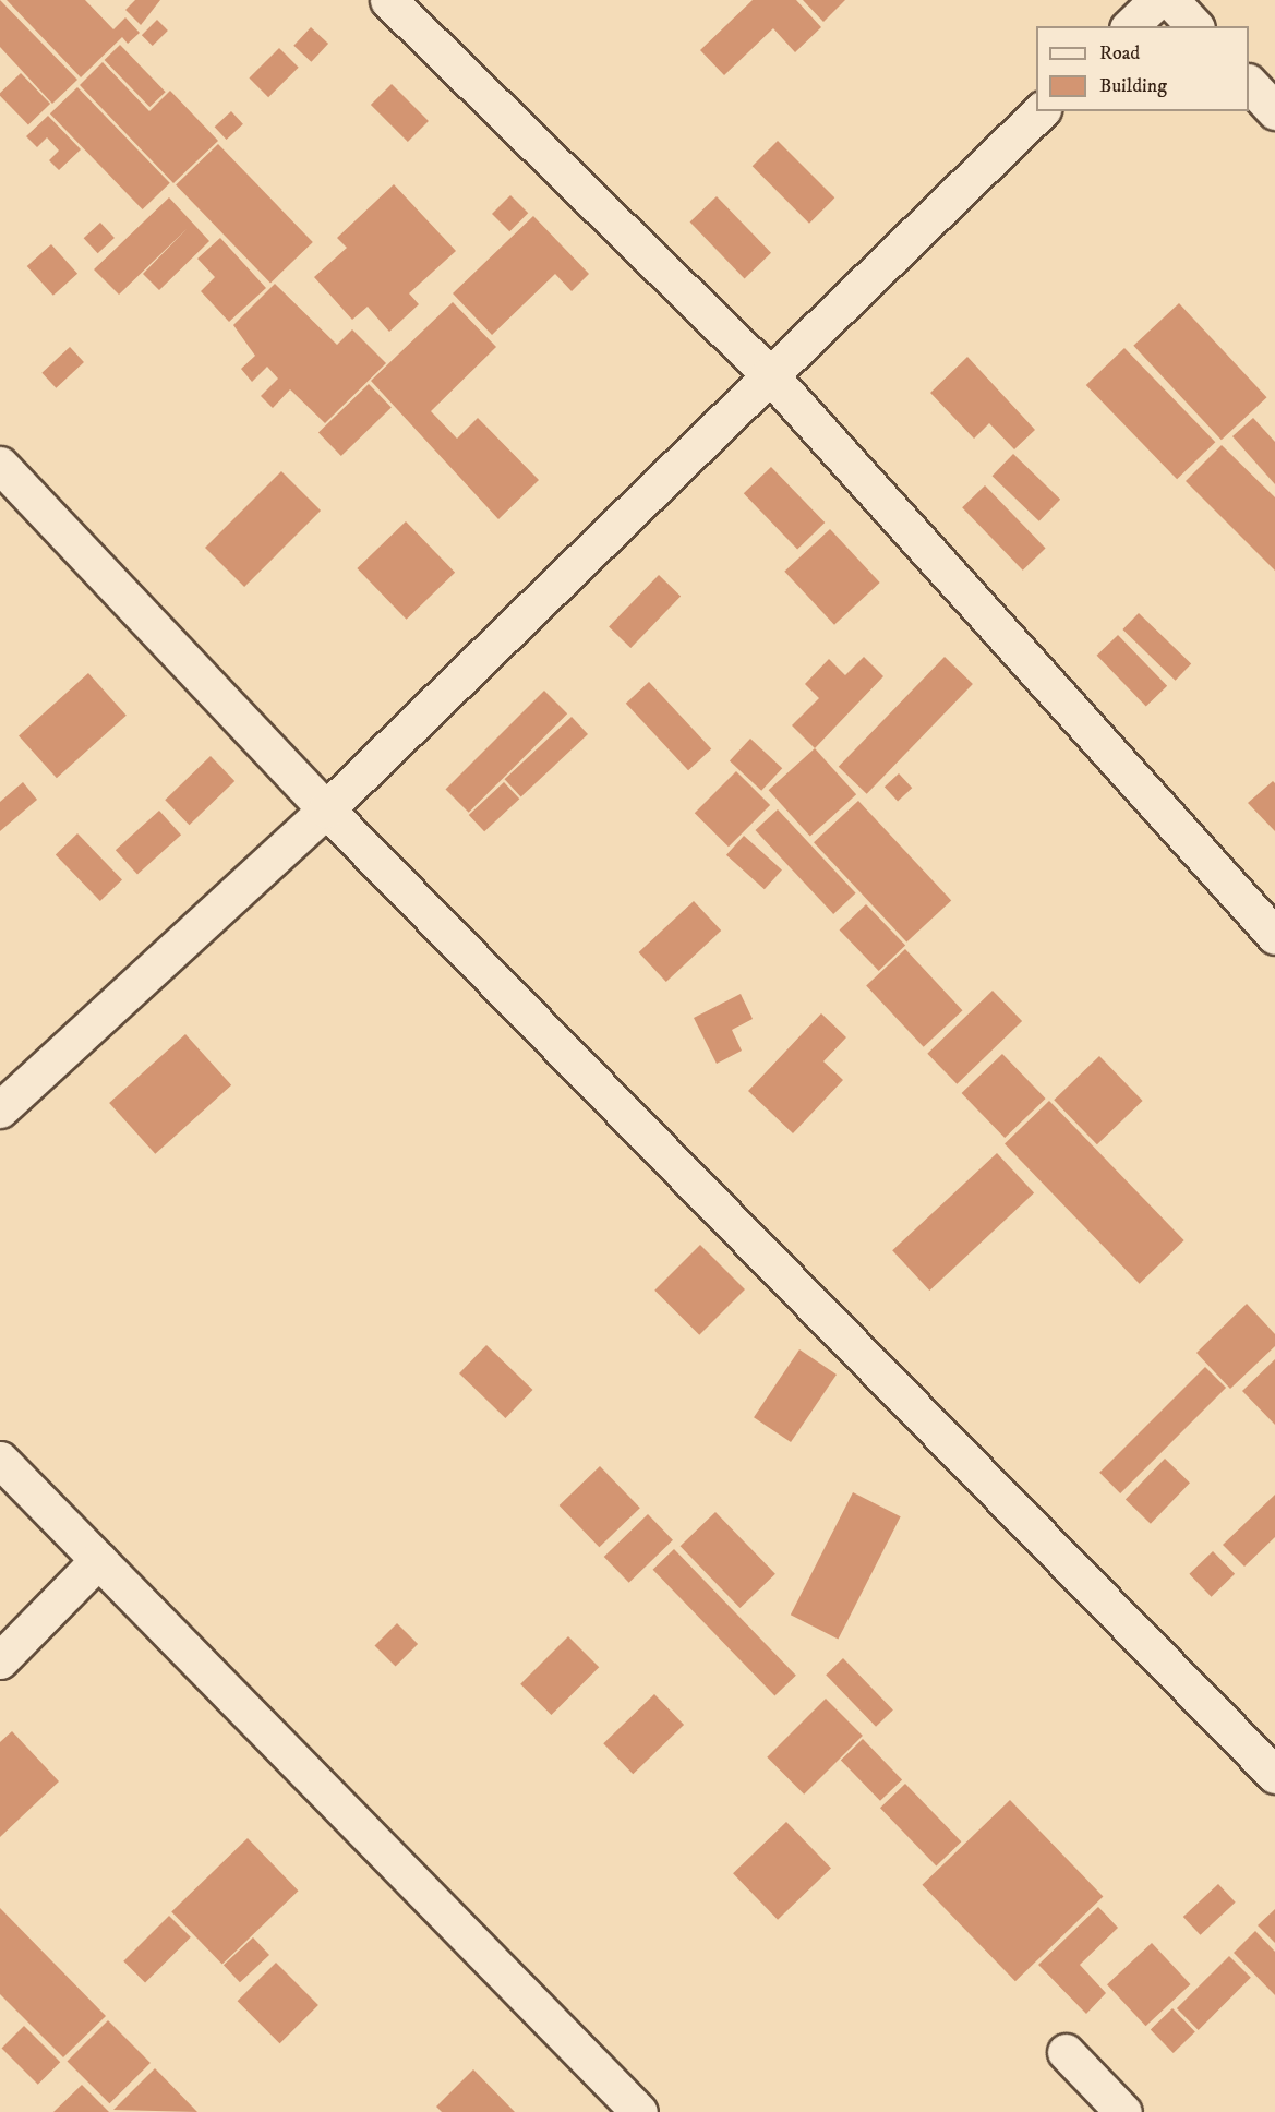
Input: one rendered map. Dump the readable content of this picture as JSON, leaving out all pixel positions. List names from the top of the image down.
{
  "legend": ["Road", "Building"]
}
